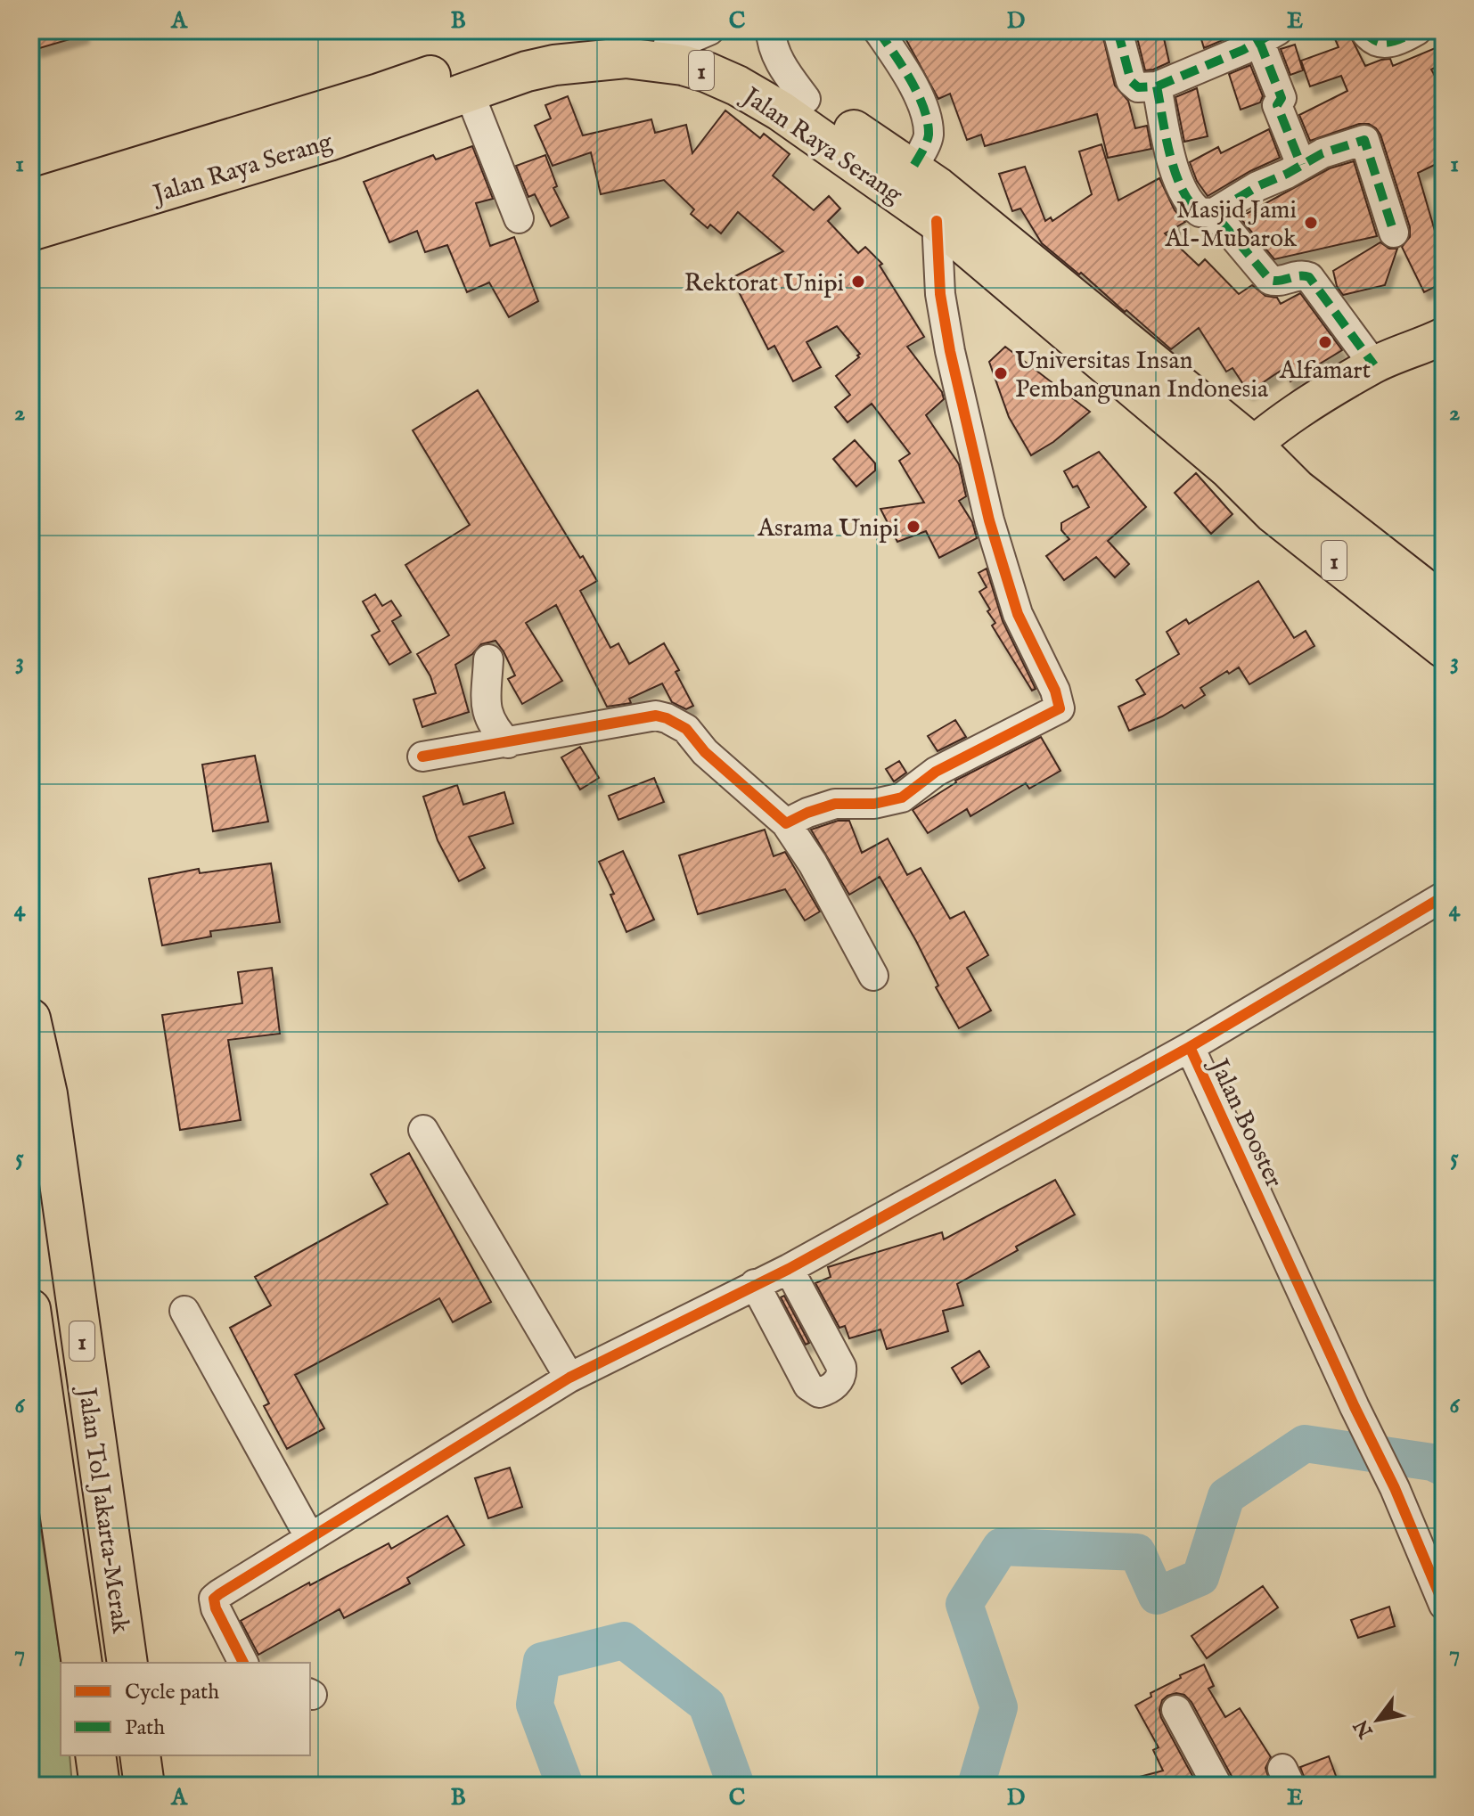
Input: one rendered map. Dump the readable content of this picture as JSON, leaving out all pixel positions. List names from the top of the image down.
{
  "streets": {
    "highway": ["1", "Jalan Raya Serang", "Jalan Tol Jakarta–Merak"],
    "street": ["Jalan Booster"]
  },
  "places": [
    "Masjid Jami Al-Mubarok",
    "Rektorat Unipi",
    "Alfamart",
    "Universitas Insan Pembangunan Indonesia",
    "Asrama Unipi"
  ],
  "legend": ["Cycle path", "Path"],
  "north": "bottom left",
  "grid": {
    "columns": [
      "A",
      "B",
      "C",
      "D",
      "E"
    ],
    "rows": [
      "1",
      "2",
      "3",
      "4",
      "5",
      "6",
      "7"
    ]
  }
}
